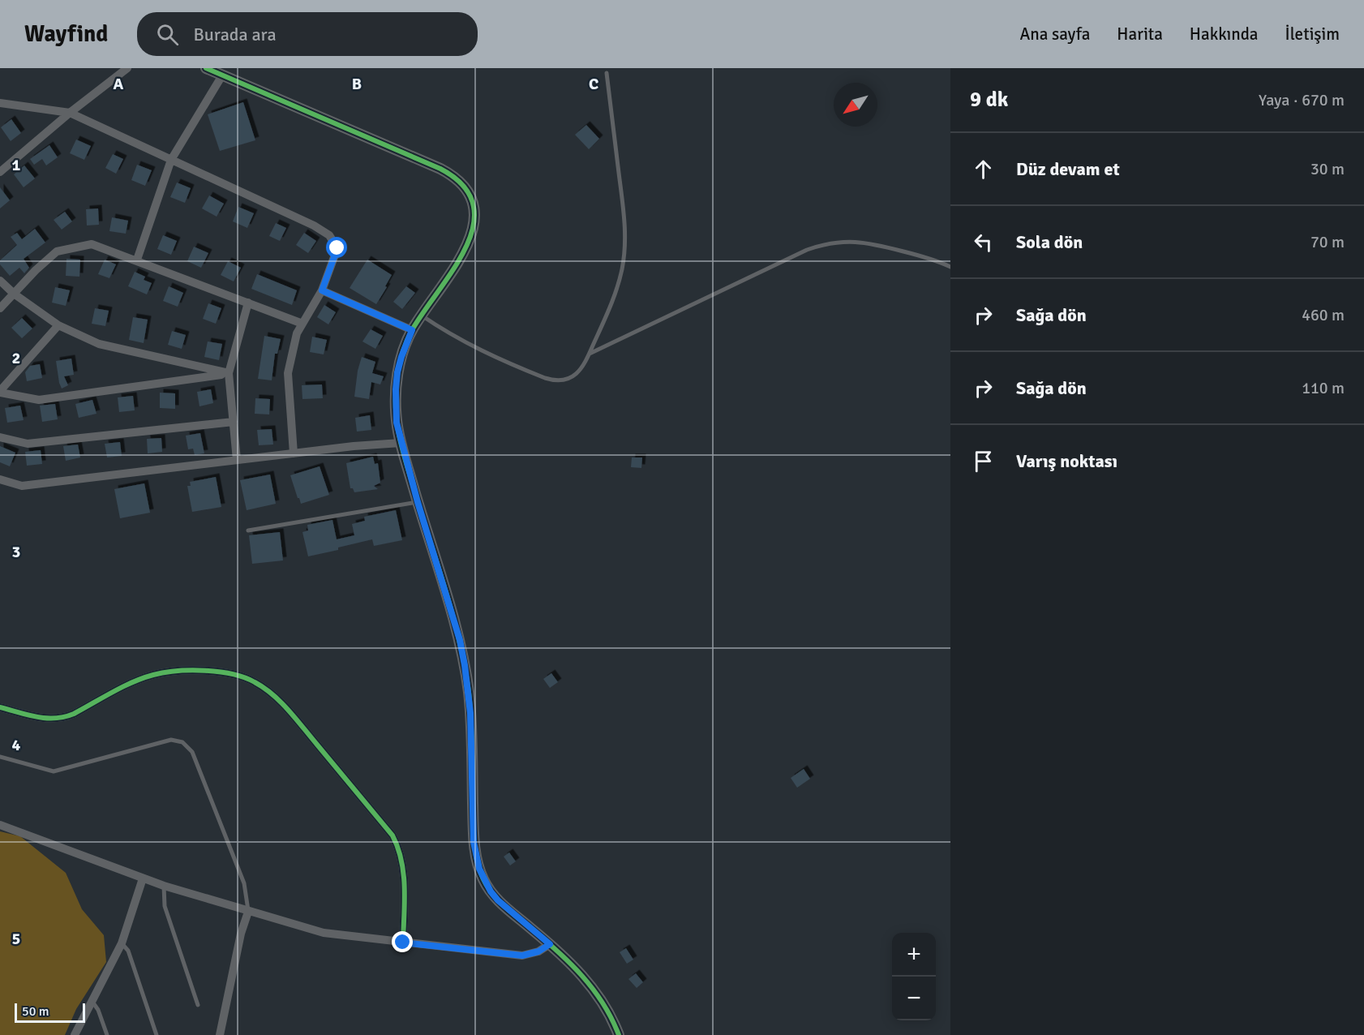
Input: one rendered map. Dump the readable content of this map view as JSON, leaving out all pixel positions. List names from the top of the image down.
{
  "scale_bar": "50 m",
  "north": "bottom left",
  "page": {
    "header": "Wayfind",
    "search": "Burada ara",
    "nav": [
      "Ana sayfa",
      "Harita",
      "Hakkında",
      "İletişim"
    ],
    "heading": ["9 dk", "Yaya · 670 m"],
    "list": [
      ["Düz devam et", "30 m"],
      ["Sola dön", "70 m"],
      ["Sağa dön", "460 m"],
      ["Sağa dön", "110 m"],
      "Varış noktası"
    ],
    "map_buttons": ["+", "−"],
    "scale": "50 m"
  },
  "grid": {
    "columns": ["A", "B", "C"],
    "rows": [
      "1",
      "2",
      "3",
      "4",
      "5"
    ]
  }
}
